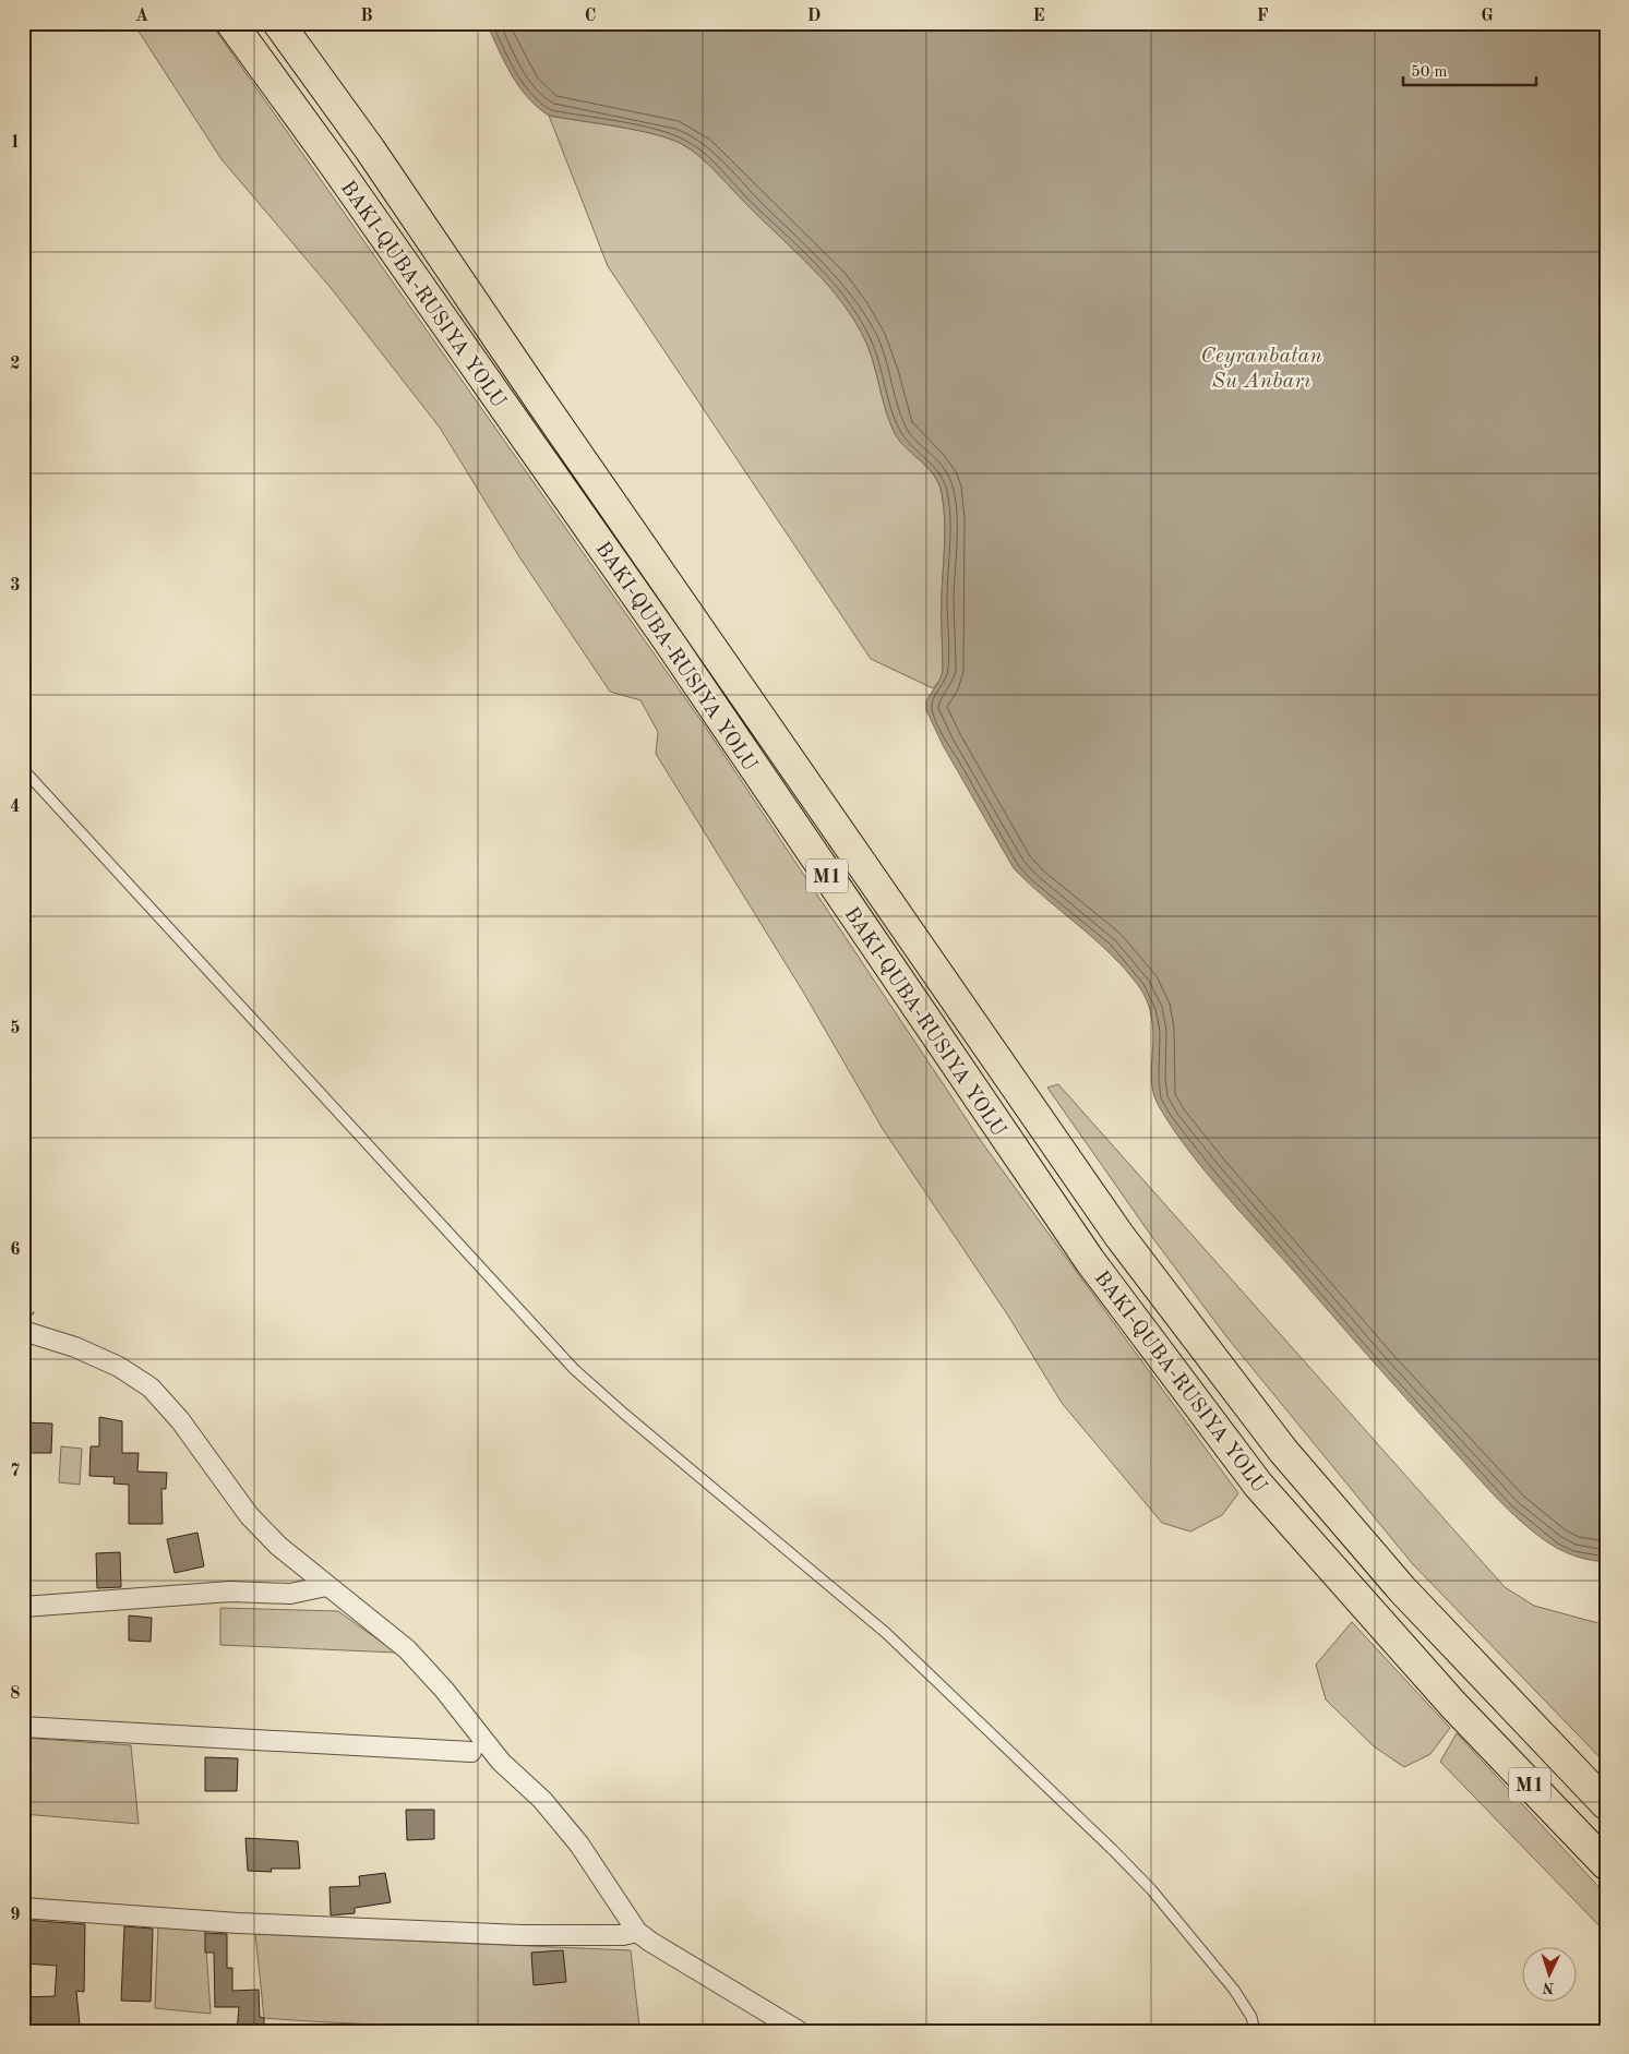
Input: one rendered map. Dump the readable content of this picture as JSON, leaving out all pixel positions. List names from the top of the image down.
{
  "streets": {
    "highway": ["M1"]
  },
  "water": ["Ceyranbatan Su Anbarı"],
  "scale_bar": "50 m",
  "north": "bottom",
  "grid": {
    "columns": [
      "A",
      "B",
      "C",
      "D",
      "E",
      "F",
      "G"
    ],
    "rows": [
      "1",
      "2",
      "3",
      "4",
      "5",
      "6",
      "7",
      "8",
      "9"
    ]
  }
}
